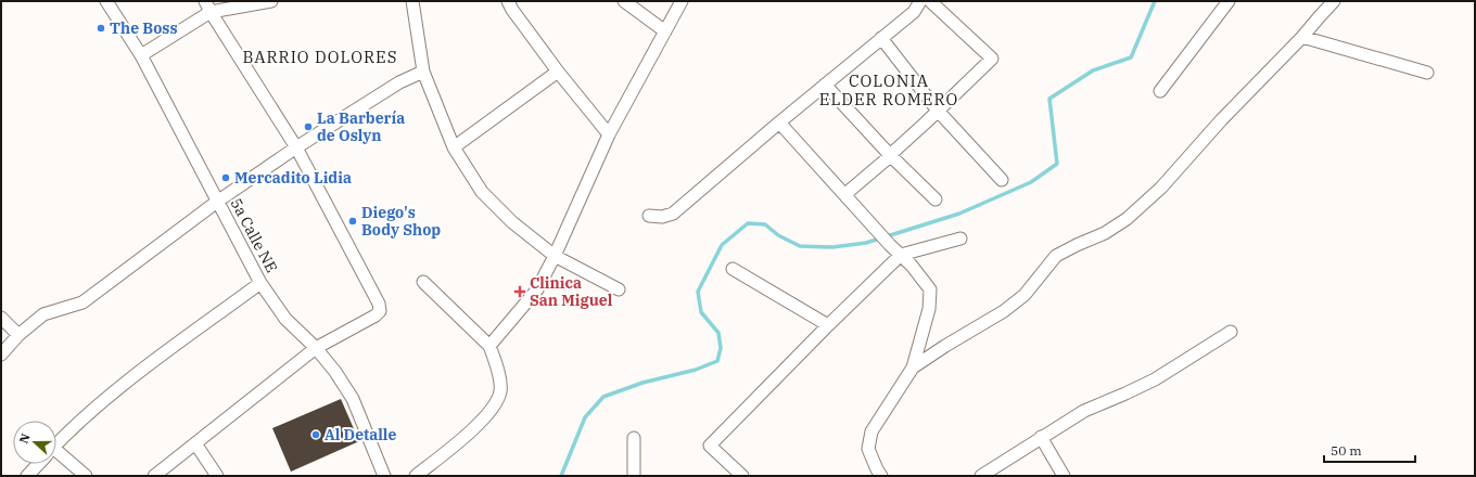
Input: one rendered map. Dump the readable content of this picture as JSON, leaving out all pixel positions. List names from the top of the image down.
{
  "streets": {
    "street": ["5a Calle NE"]
  },
  "districts": ["BARRIO DOLORES", "COLONIA ELDER ROMERO"],
  "places": {
    "other": [
      "The Boss",
      "La Barbería de Oslyn",
      "Mercadito Lidia",
      "Diego's Body Shop",
      "Al Detalle"
    ],
    "health": ["Clinica San Miguel"]
  },
  "scale_bar": "50 m",
  "north": "left"
}
